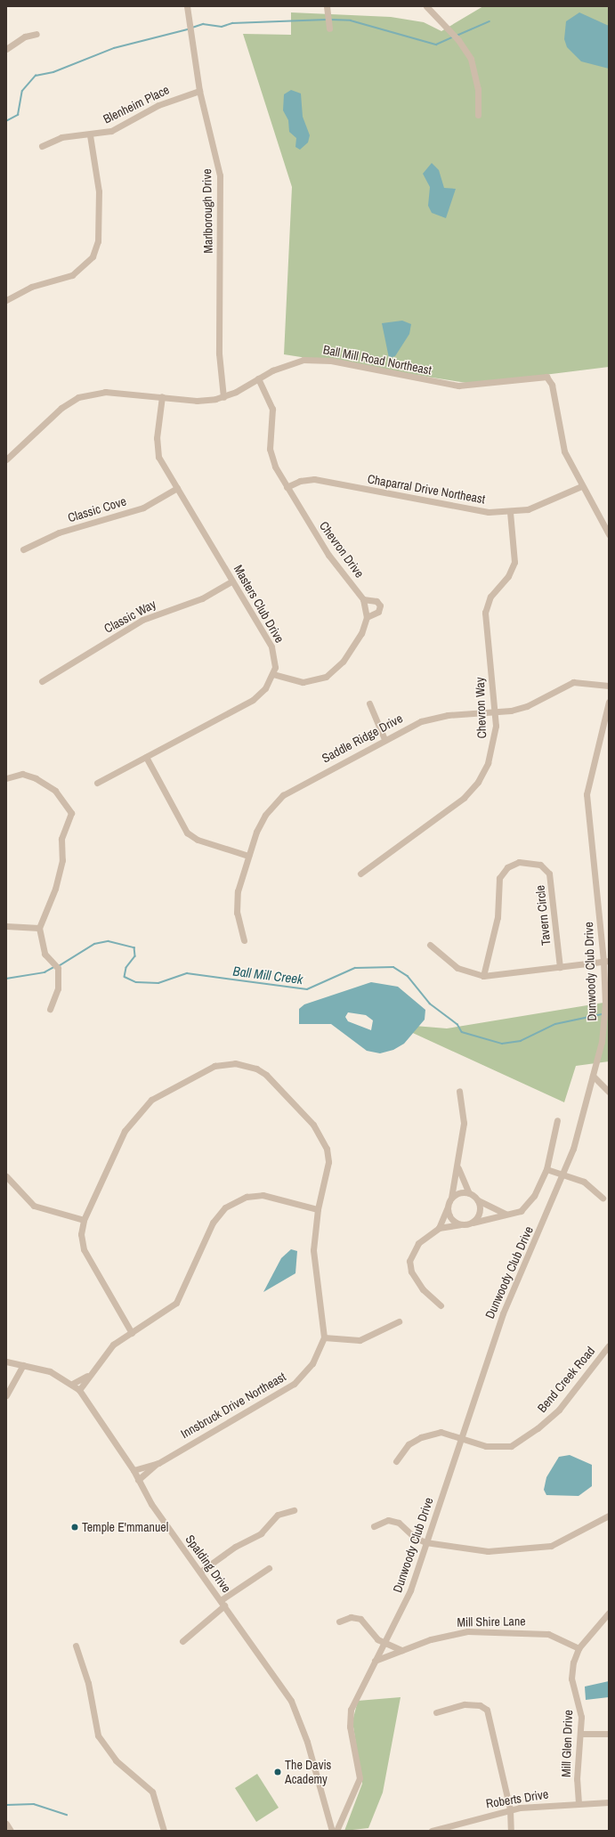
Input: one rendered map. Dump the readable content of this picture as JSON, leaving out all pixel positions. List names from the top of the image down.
{
  "streets": {
    "street": [
      "Blenheim Place",
      "Marlborough Drive",
      "Ball Mill Road Northeast",
      "Chaparral Drive Northeast",
      "Classic Cove",
      "Chevron Drive",
      "Masters Club Drive",
      "Classic Way",
      "Chevron Way",
      "Saddle Ridge Drive",
      "Tavern Circle",
      "Dunwoody Club Drive",
      "Bend Creek Road",
      "Innsbruck Drive Northeast",
      "Spalding Drive",
      "Mill Shire Lane",
      "Mill Glen Drive",
      "Roberts Drive"
    ]
  },
  "crossings": [
    ["Blenheim Place", "Marlborough Drive"],
    ["Marlborough Drive", "Ball Mill Road Northeast"],
    ["Ball Mill Road Northeast", "Chaparral Drive Northeast"],
    ["Ball Mill Road Northeast", "Chevron Drive"],
    ["Ball Mill Road Northeast", "Masters Club Drive"],
    ["Chaparral Drive Northeast", "Chevron Drive"],
    ["Chaparral Drive Northeast", "Chevron Way"],
    ["Classic Cove", "Masters Club Drive"],
    ["Chevron Drive", "Masters Club Drive"],
    ["Masters Club Drive", "Classic Way"],
    ["Chevron Way", "Saddle Ridge Drive"],
    ["Dunwoody Club Drive", "Bend Creek Road"],
    ["Dunwoody Club Drive", "Mill Shire Lane"],
    ["Innsbruck Drive Northeast", "Spalding Drive"],
    ["Mill Shire Lane", "Mill Glen Drive"],
    ["Mill Glen Drive", "Roberts Drive"]
  ],
  "water": ["Ball Mill Creek"],
  "places": ["Temple E'mmanuel", "The Davis Academy"]
}
